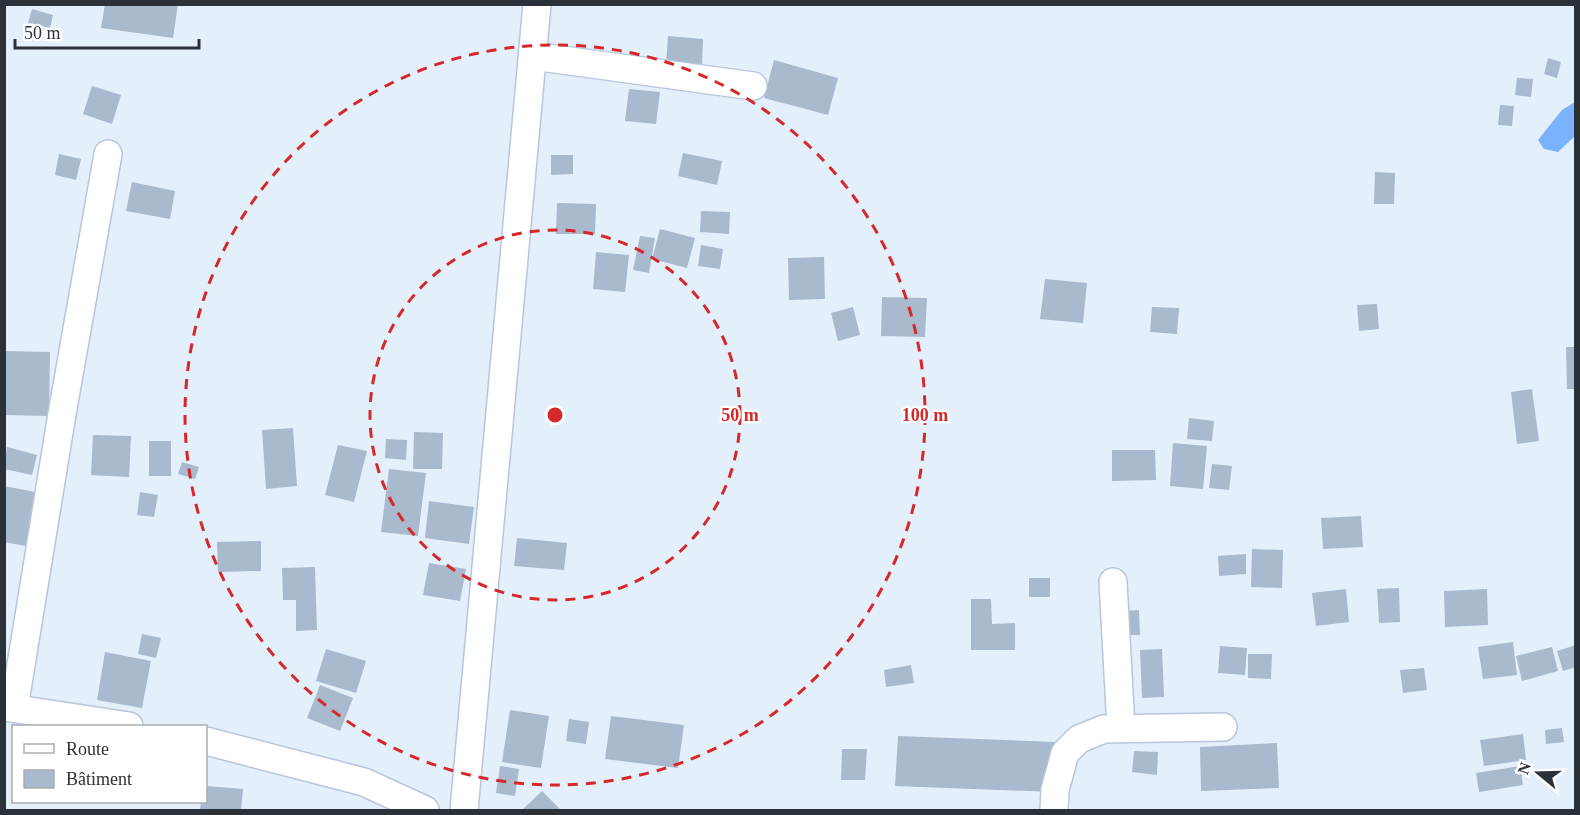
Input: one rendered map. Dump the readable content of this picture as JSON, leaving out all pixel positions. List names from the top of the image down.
{
  "legend": ["Route", "Bâtiment"],
  "scale_bar": "50 m",
  "north": "left",
  "rings": ["50 m", "100 m"]
}
